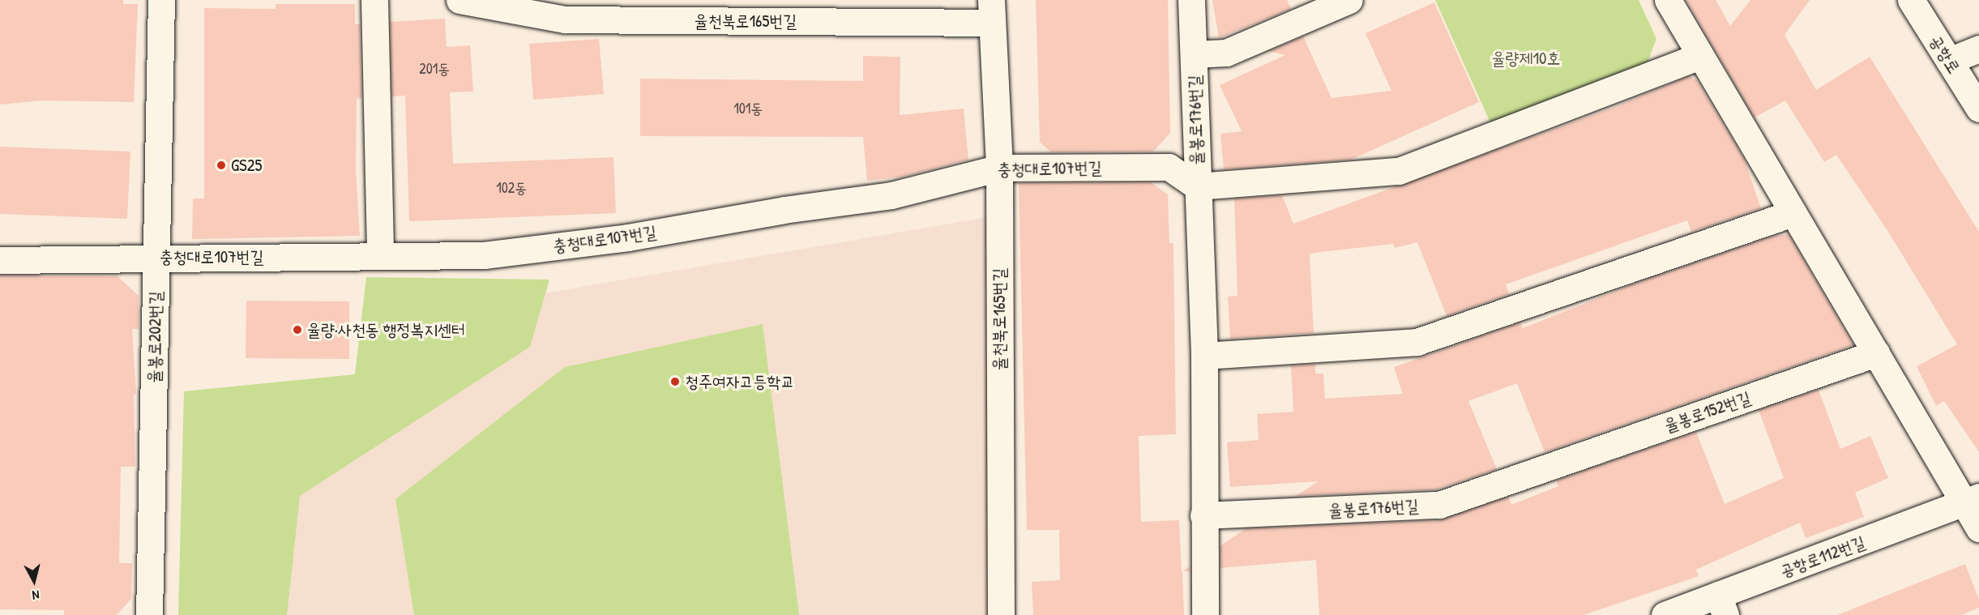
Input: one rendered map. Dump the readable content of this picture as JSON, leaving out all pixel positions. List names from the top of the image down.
{
  "streets": {
    "street": [
      "율천북로165번길",
      "공항로",
      "율봉로176번길",
      "충청대로107번길",
      "율봉로202번길",
      "율봉로152번길",
      "공항로112번길"
    ]
  },
  "crossings": [
    ["율천북로165번길", "충청대로107번길"],
    ["율봉로176번길", "충청대로107번길"],
    ["율봉로176번길", "율봉로152번길"],
    ["충청대로107번길", "율봉로202번길"]
  ],
  "parks": ["율량제10호"],
  "places": ["GS25", "율량·사천동 행정복지센터", "청주여자고등학교"],
  "house_numbers": ["201동", "101동", "102동"],
  "north": "bottom"
}
